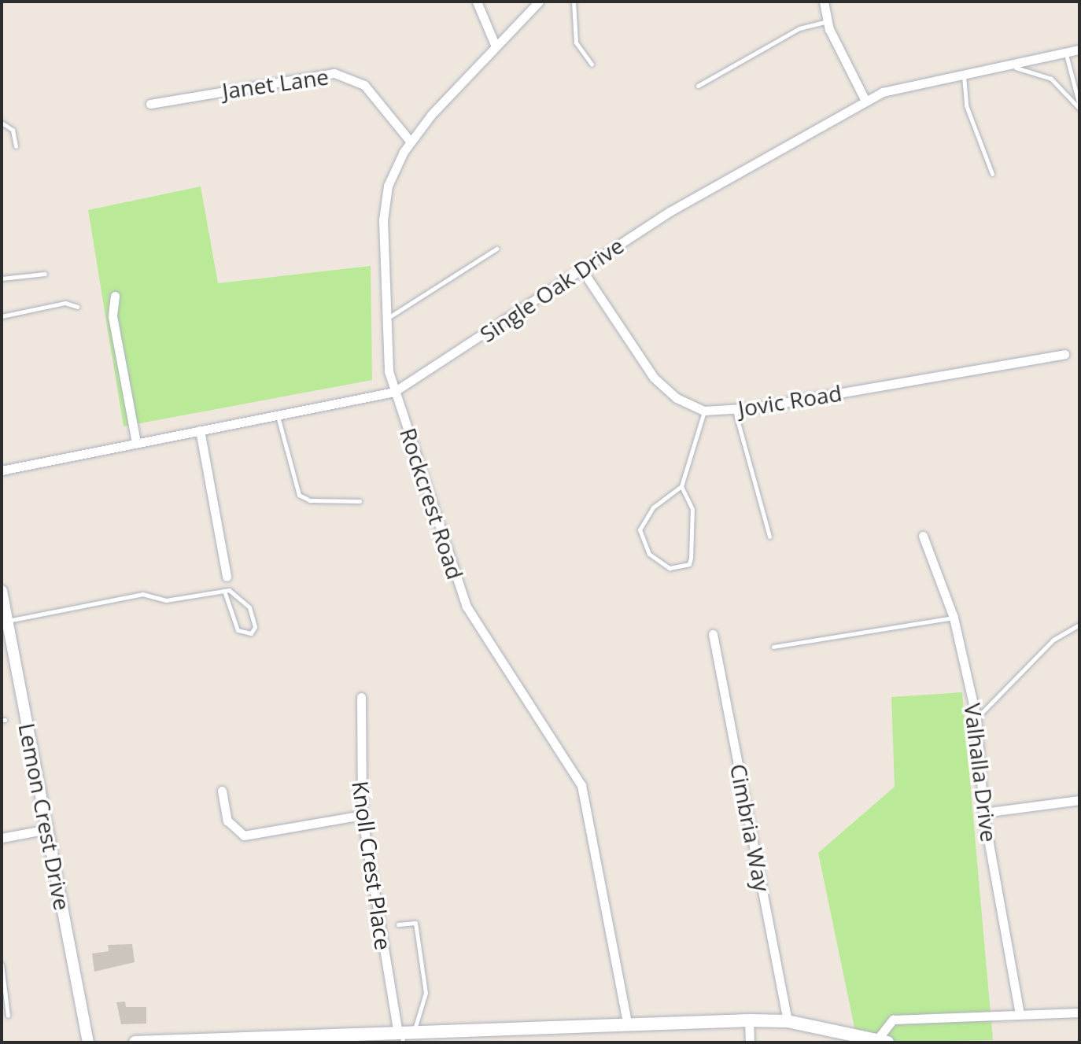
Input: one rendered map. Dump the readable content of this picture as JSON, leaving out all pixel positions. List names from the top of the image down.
{
  "streets": {
    "street": [
      "Janet Lane",
      "Single Oak Drive",
      "Jovic Road",
      "Rockcrest Road",
      "Valhalla Drive",
      "Lemon Crest Drive",
      "Cimbria Way",
      "Knoll Crest Place"
    ]
  },
  "crossings": [
    ["Janet Lane", "Rockcrest Road"],
    ["Single Oak Drive", "Rockcrest Road"]
  ]
}
